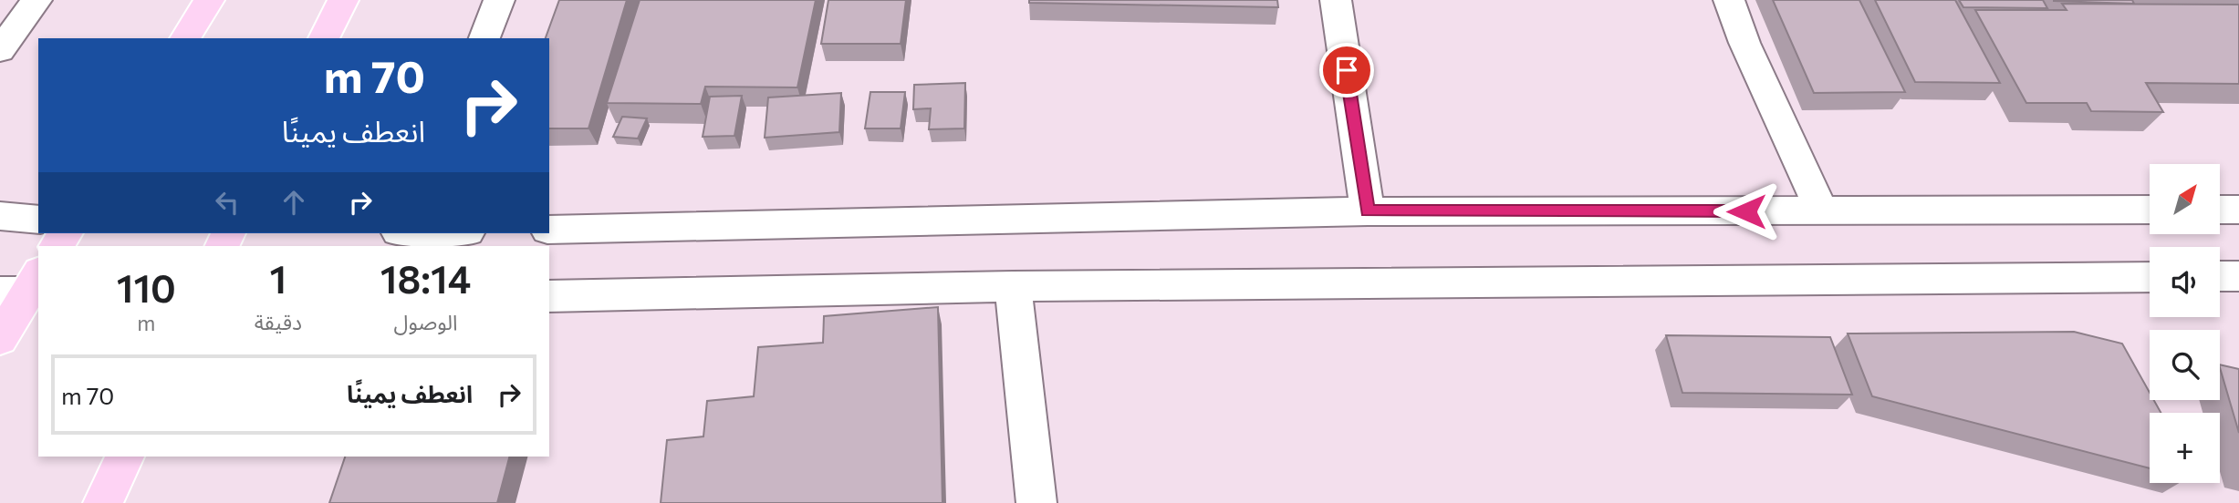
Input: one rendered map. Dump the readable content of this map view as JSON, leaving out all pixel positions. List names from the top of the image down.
{
  "north": "top right",
  "page": {
    "turn": ["70 m", "انعطف يمينًا"],
    "map_buttons": "+",
    "eta": [
      "18:14",
      "الوصول",
      "1",
      "دقيقة",
      "110",
      "m"
    ],
    "list": [
      {
        "name": "انعطف يمينًا",
        "value": "70 m"
      }
    ]
  }
}
